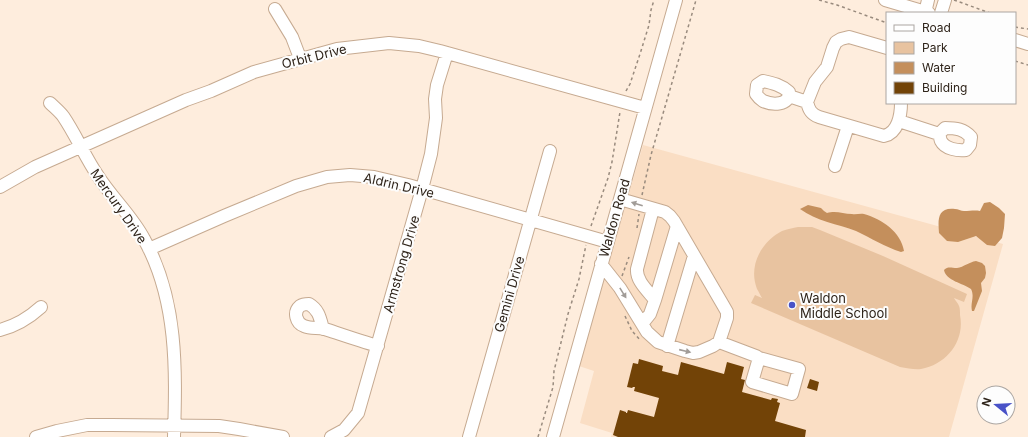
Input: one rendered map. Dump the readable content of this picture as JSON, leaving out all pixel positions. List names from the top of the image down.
{
  "streets": {
    "street": [
      "Orbit Drive",
      "Aldrin Drive",
      "Mercury Drive",
      "Waldon Road",
      "Armstrong Drive",
      "Gemini Drive"
    ]
  },
  "crossings": [
    ["Orbit Drive", "Mercury Drive"],
    ["Orbit Drive", "Waldon Road"],
    ["Orbit Drive", "Armstrong Drive"],
    ["Aldrin Drive", "Mercury Drive"],
    ["Aldrin Drive", "Waldon Road"],
    ["Aldrin Drive", "Armstrong Drive"],
    ["Aldrin Drive", "Gemini Drive"]
  ],
  "places": ["Waldon Middle School"],
  "legend": [
    "Road",
    "Park",
    "Water",
    "Building"
  ],
  "north": "left"
}
